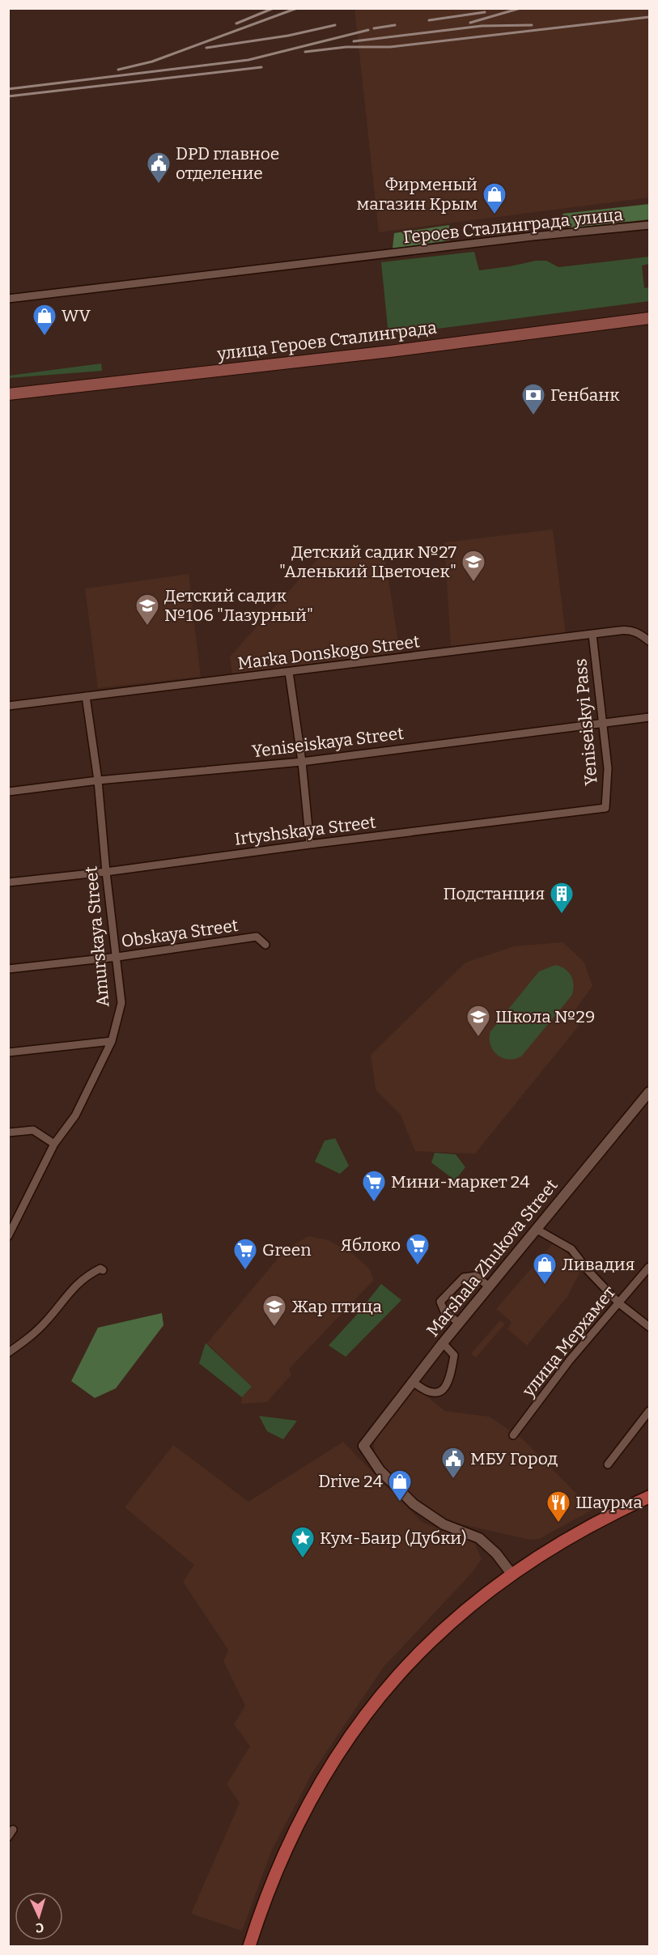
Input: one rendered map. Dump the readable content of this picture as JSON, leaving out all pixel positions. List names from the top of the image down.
{
  "streets": {
    "main road": ["улица Героев Сталинграда"],
    "street": [
      "Героев Сталинграда улица",
      "Marka Donskogo Street",
      "Yeniseiskyi Pass",
      "Yeniseiskaya Street",
      "Irtyshskaya Street",
      "Obskaya Street",
      "Amurskaya Street",
      "Marshala Zhukova Street",
      "улица Мерхамет"
    ]
  },
  "crossings": [
    ["Marka Donskogo Street", "Yeniseiskyi Pass"],
    ["Marka Donskogo Street", "Amurskaya Street"],
    ["Yeniseiskyi Pass", "Yeniseiskaya Street"],
    ["Yeniseiskyi Pass", "Irtyshskaya Street"],
    ["Yeniseiskaya Street", "Amurskaya Street"],
    ["Irtyshskaya Street", "Amurskaya Street"],
    ["Obskaya Street", "Amurskaya Street"]
  ],
  "places": {
    "public building": ["DPD главное отделение", "МБУ Город"],
    "shop": [
      "Фирменый магазин Крым",
      "WV",
      "Ливадия",
      "Drive 24"
    ],
    "bank": ["Генбанк"],
    "school or university": [
      "Детский садик №27 \"Аленький Цветочек\"",
      "Детский садик №106 \"Лазурный\"",
      "Школа №29",
      "Жар птица"
    ],
    "building": ["Подстанция"],
    "supermarket": ["Мини-маркет 24", "Яблоко", "Green"],
    "restaurant": ["Шаурма"],
    "place": ["Кум-Баир (Дубки)"]
  },
  "north": "bottom"
}
